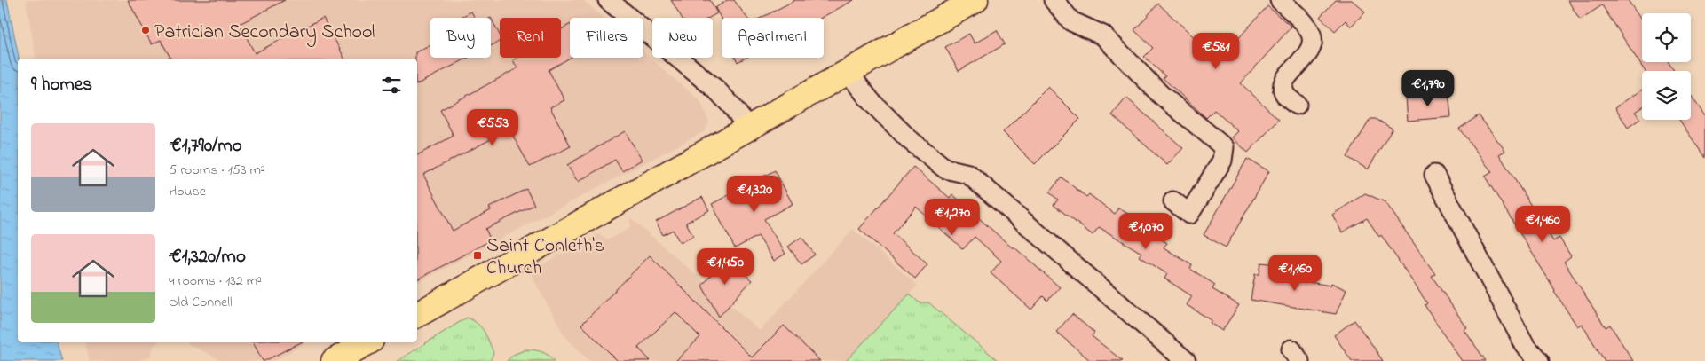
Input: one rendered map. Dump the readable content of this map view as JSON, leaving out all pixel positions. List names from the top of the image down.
{
  "places": {
    "other": ["Patrician Secondary School"],
    "transit": ["Saint Conleth's Church"]
  },
  "page": {
    "chip": [
      "Buy",
      "Rent",
      "Filters",
      "New",
      "Apartment"
    ],
    "price": [
      "€581",
      "€1,790",
      "€553",
      "€1,320",
      "€1,270",
      "€1,460",
      "€1,070",
      "€1,450",
      "€1,160"
    ],
    "heading": "9 homes",
    "list": [
      {
        "name": "€1,790/mo",
        "note": "5 rooms · 153 m² · House"
      },
      {
        "name": "€1,320/mo",
        "note": "4 rooms · 132 m² · Old Connell"
      }
    ]
  }
}
